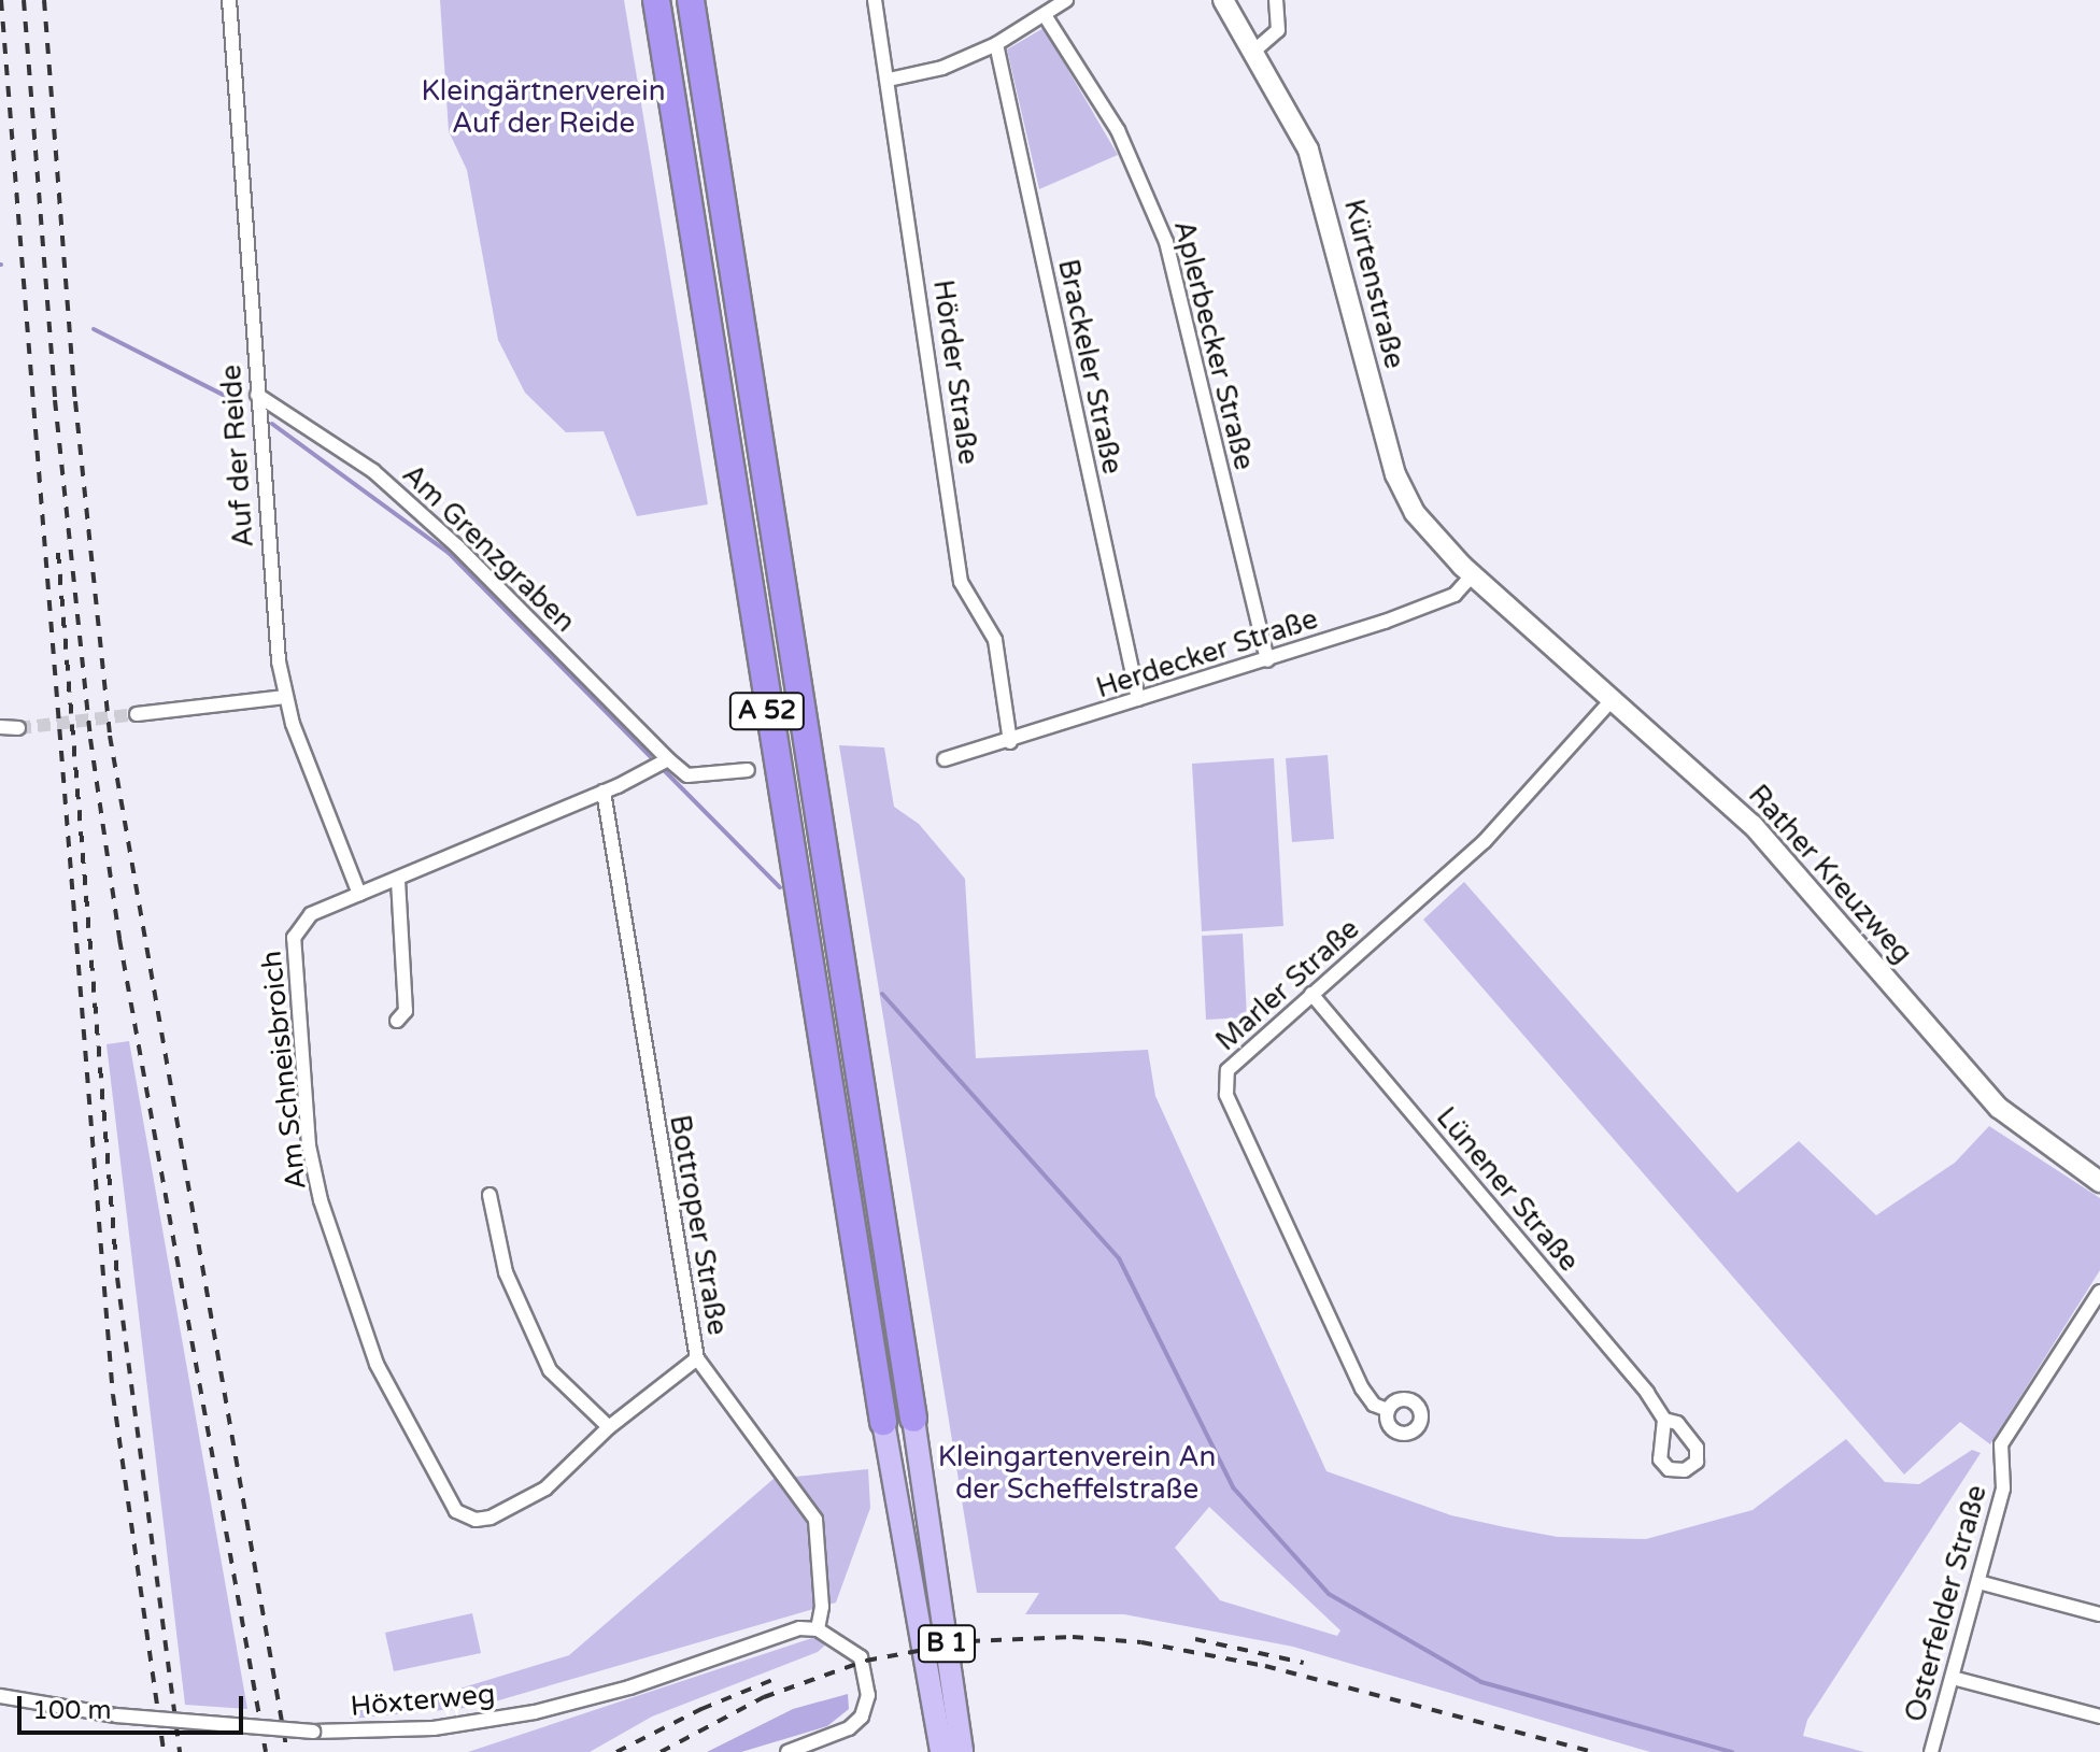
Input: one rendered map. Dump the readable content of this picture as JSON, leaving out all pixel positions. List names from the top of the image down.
{
  "streets": {
    "highway": ["A 52"],
    "main road": ["Kürtenstraße", "Rather Kreuzweg", "B 1"],
    "street": [
      "Aplerbecker Straße",
      "Brackeler Straße",
      "Hörder Straße",
      "Auf der Reide",
      "Am Grenzgraben",
      "Herdecker Straße",
      "Marler Straße",
      "Am Schneisbroich",
      "Lünener Straße",
      "Bottroper Straße",
      "Osterfelder Straße",
      "Höxterweg"
    ]
  },
  "crossings": [
    ["Kürtenstraße", "Herdecker Straße"],
    ["Kürtenstraße", "Rather Kreuzweg"],
    ["Aplerbecker Straße", "Herdecker Straße"],
    ["Brackeler Straße", "Herdecker Straße"],
    ["Hörder Straße", "Herdecker Straße"],
    ["Auf der Reide", "Am Grenzgraben"],
    ["Auf der Reide", "Am Schneisbroich"],
    ["Am Grenzgraben", "Am Schneisbroich"],
    ["Herdecker Straße", "Rather Kreuzweg"],
    ["A 52", "B 1"],
    ["Rather Kreuzweg", "Marler Straße"],
    ["Marler Straße", "Lünener Straße"],
    ["Am Schneisbroich", "Bottroper Straße"],
    ["Bottroper Straße", "Höxterweg"]
  ],
  "parks": ["Kleingärtnerverein Auf der Reide", "Kleingartenverein An der Scheffelstraße"],
  "scale_bar": "100 m"
}
